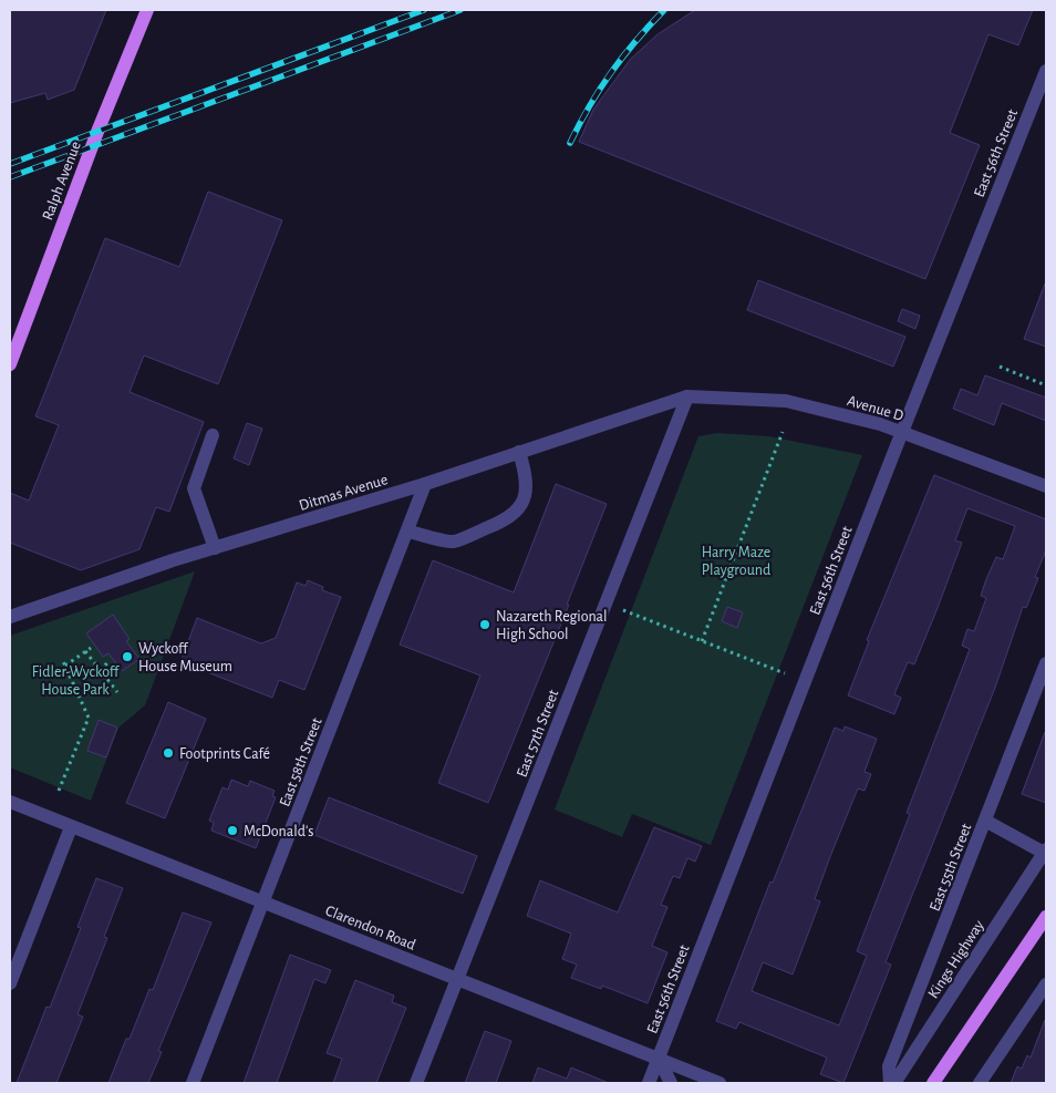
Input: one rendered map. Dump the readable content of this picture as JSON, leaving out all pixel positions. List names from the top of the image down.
{
  "streets": {
    "main road": ["Ralph Avenue"],
    "street": [
      "East 56th Street",
      "Avenue D",
      "Ditmas Avenue",
      "East 57th Street",
      "East 58th Street",
      "East 55th Street",
      "Clarendon Road",
      "Kings Highway"
    ]
  },
  "crossings": [
    ["East 56th Street", "Avenue D"],
    ["East 56th Street", "Clarendon Road"],
    ["Avenue D", "Ditmas Avenue"],
    ["Avenue D", "East 57th Street"],
    ["Ditmas Avenue", "East 57th Street"],
    ["Ditmas Avenue", "East 58th Street"],
    ["East 57th Street", "Clarendon Road"],
    ["East 58th Street", "Clarendon Road"],
    ["East 55th Street", "Kings Highway"]
  ],
  "parks": ["Harry Maze Playground", "Fidler-Wyckoff House Park"],
  "places": [
    "Nazareth Regional High School",
    "Wyckoff House Museum",
    "Footprints Café",
    "McDonald's"
  ]
}
